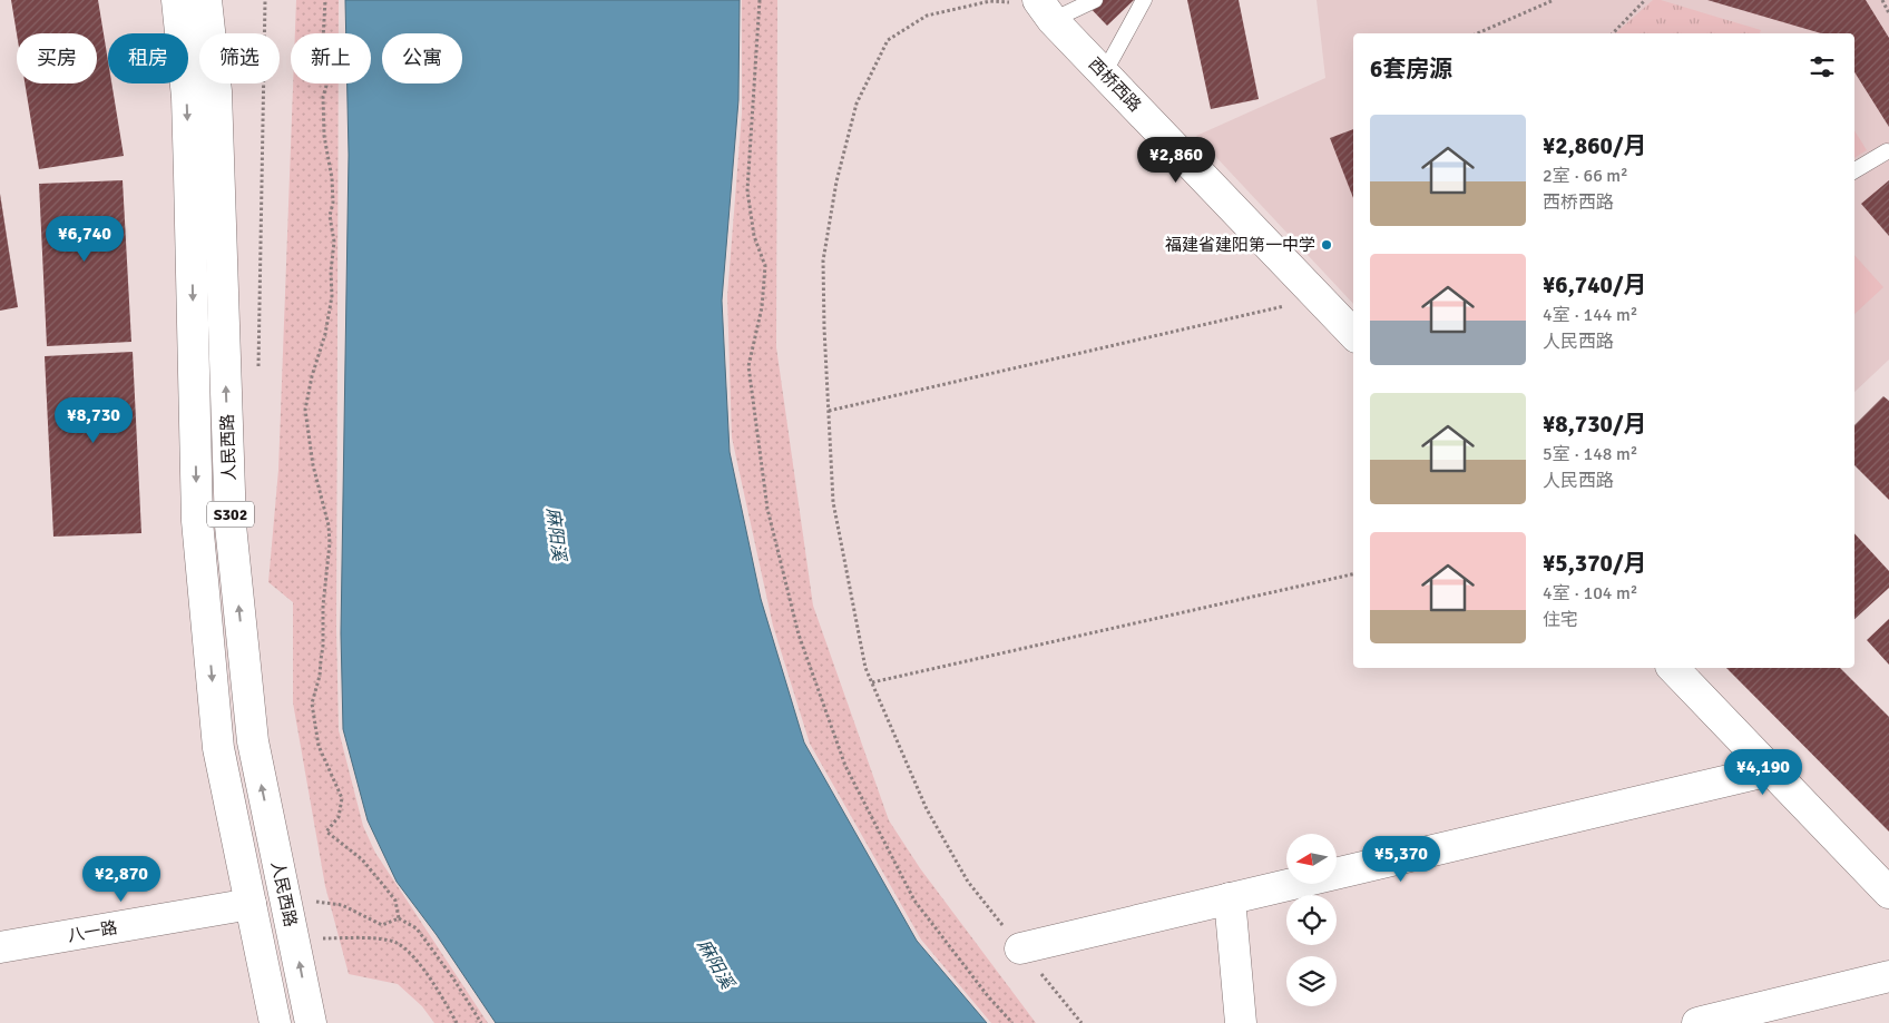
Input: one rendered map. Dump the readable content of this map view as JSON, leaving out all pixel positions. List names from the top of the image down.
{
  "streets": {
    "main road": [
      "西桥西路",
      "人民西路",
      "S302",
      "八一路"
    ]
  },
  "crossings": [
    ["人民西路", "八一路"]
  ],
  "water": ["麻阳溪"],
  "places": ["福建省建阳第一中学"],
  "north": "left",
  "page": {
    "chip": [
      "买房",
      "租房",
      "筛选",
      "新上",
      "公寓"
    ],
    "heading": "6套房源",
    "list": [
      {
        "name": "¥2,860/月",
        "note": "2室 · 66 m² · 西桥西路"
      },
      {
        "name": "¥6,740/月",
        "note": "4室 · 144 m² · 人民西路"
      },
      {
        "name": "¥8,730/月",
        "note": "5室 · 148 m² · 人民西路"
      },
      {
        "name": "¥5,370/月",
        "note": "4室 · 104 m² · 住宅"
      }
    ],
    "price": [
      "¥2,860",
      "¥6,740",
      "¥8,730",
      "¥4,190",
      "¥5,370",
      "¥2,870"
    ]
  }
}
